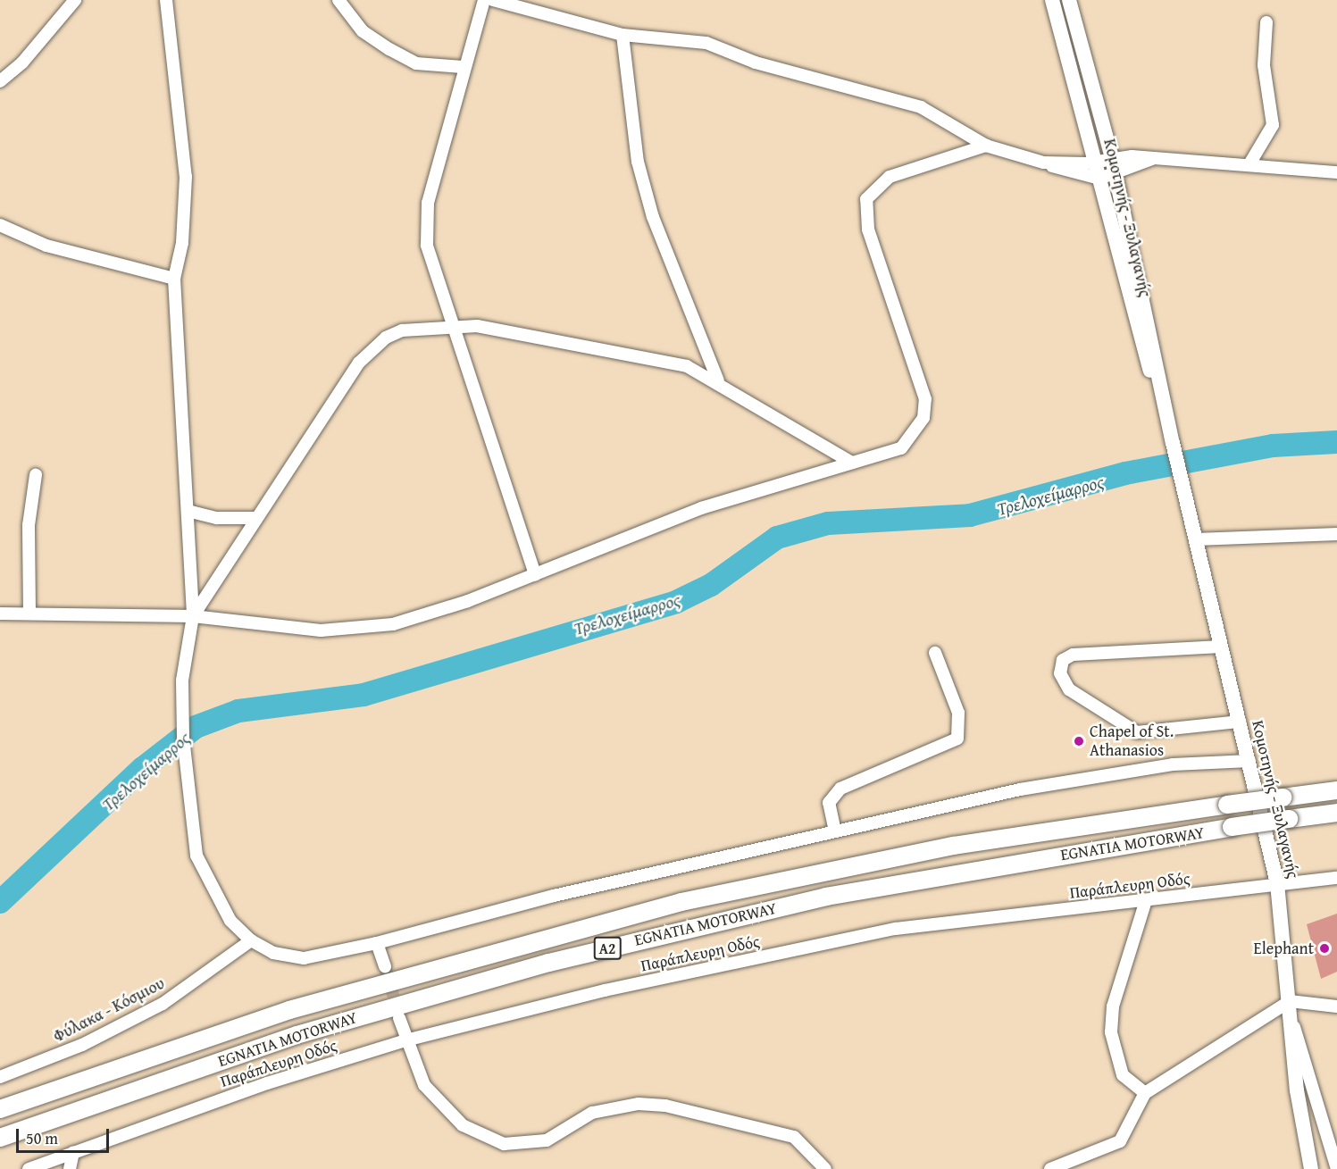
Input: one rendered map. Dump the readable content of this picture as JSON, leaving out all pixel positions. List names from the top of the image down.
{
  "streets": {
    "highway": ["EGNATIA MOTORWAY", "Α2"],
    "main road": ["Κομοτηνής - Ξυλαγανής"],
    "street": ["Παράπλευρη Οδός", "Φύλακα - Κόσμιου"]
  },
  "crossings": [
    ["Κομοτηνής - Ξυλαγανής", "Παράπλευρη Οδός"]
  ],
  "water": ["Τρελοχείμαρρος"],
  "places": ["Chapel of St. Athanasios", "Elephant"],
  "scale_bar": "50 m"
}
